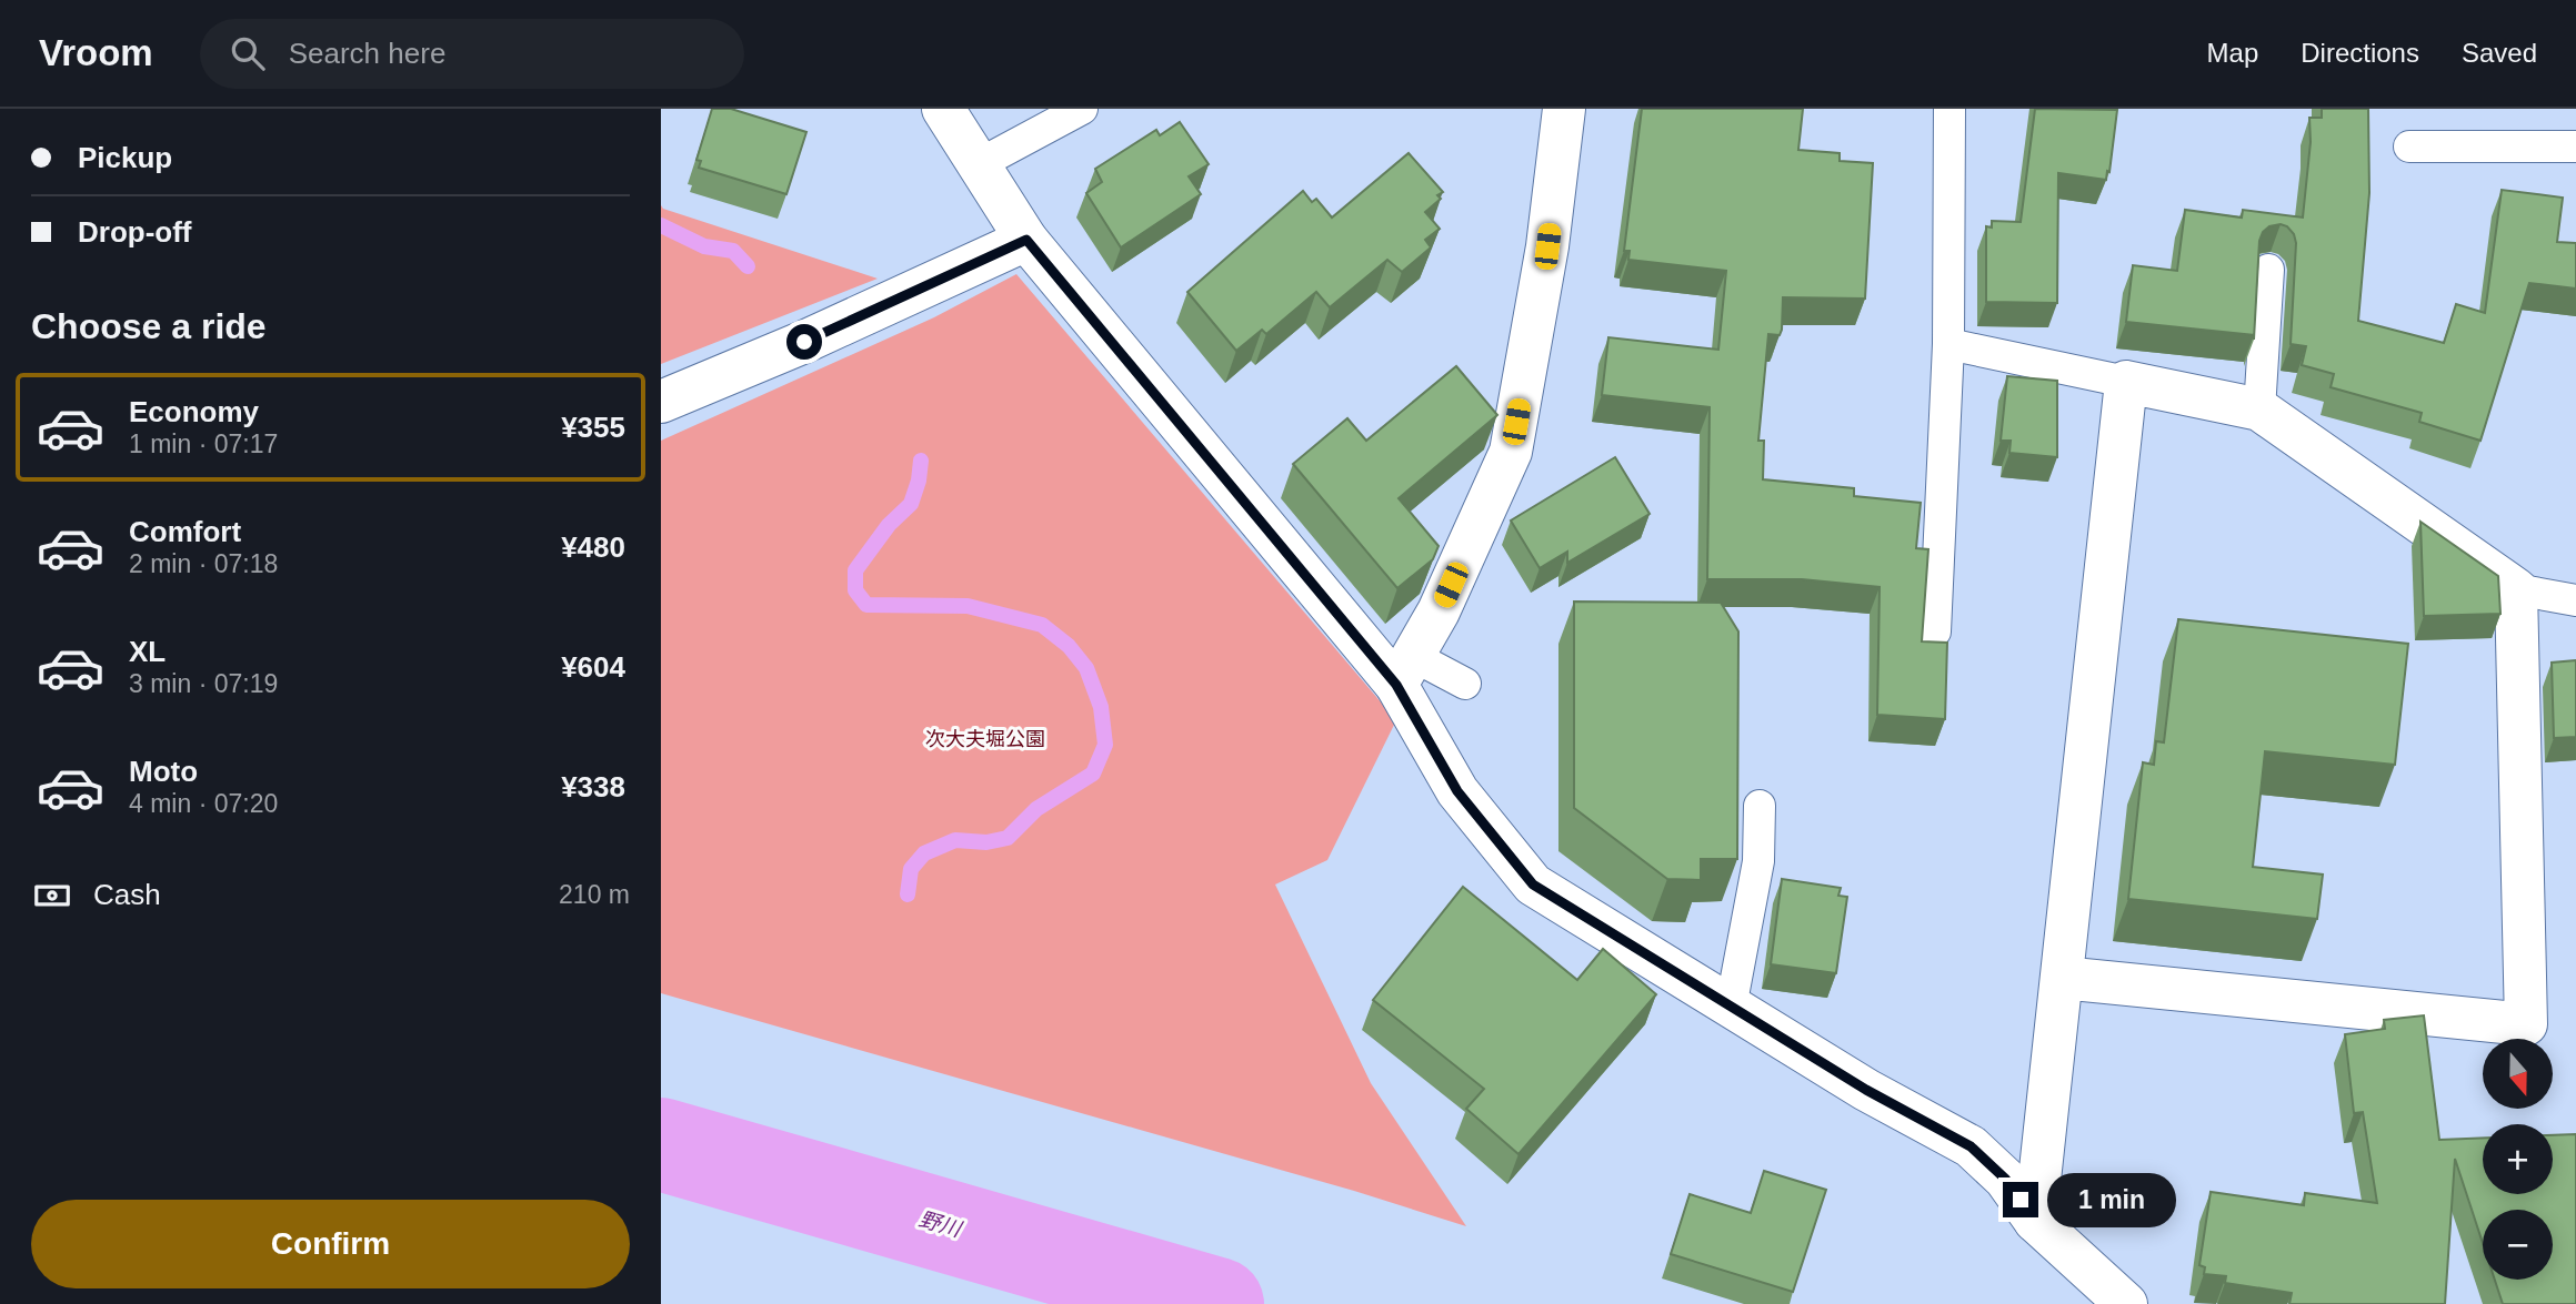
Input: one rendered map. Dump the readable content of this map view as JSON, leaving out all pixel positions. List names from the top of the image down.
{
  "water": ["野川"],
  "parks": ["次大夫堀公園"],
  "north": "bottom",
  "page": {
    "header": "Vroom",
    "search": "Search here",
    "nav": ["Map", "Directions", "Saved"],
    "banner": ["Pickup", "Drop-off"],
    "heading": "Choose a ride",
    "list": [
      {
        "name": "Economy",
        "note": "1 min · 07:17",
        "value": "¥355"
      },
      {
        "name": "Comfort",
        "note": "2 min · 07:18",
        "value": "¥480"
      },
      {
        "name": "XL",
        "note": "3 min · 07:19",
        "value": "¥604"
      },
      {
        "name": "Moto",
        "note": "4 min · 07:20",
        "value": "¥338"
      }
    ],
    "pay": ["Cash", "210 m"],
    "map_buttons": ["+", "−"],
    "bubble": "1 min",
    "buttons": "Confirm"
  }
}
